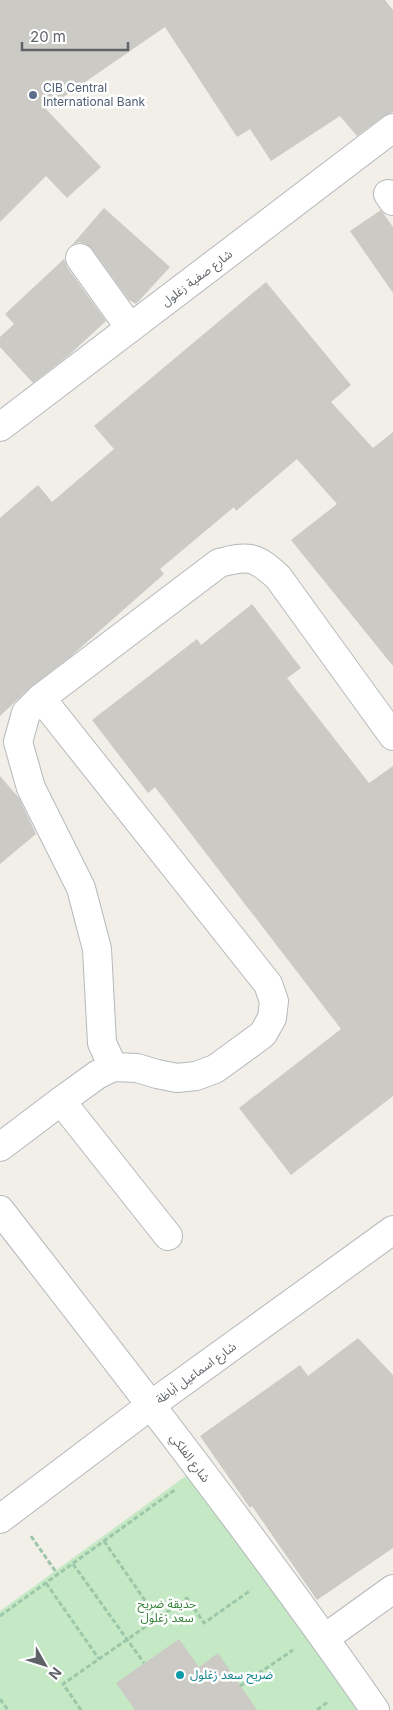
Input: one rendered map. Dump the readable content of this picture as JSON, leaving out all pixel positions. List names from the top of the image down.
{
  "streets": {
    "street": ["شارع صفية زغلول", "شارع اسماعيل أباظة", "شارع الفلكي"]
  },
  "crossings": [
    ["شارع اسماعيل أباظة", "شارع الفلكي"]
  ],
  "parks": ["حديقة ضريح سعد زغلول"],
  "places": ["CIB Central International Bank", "ضريح سعد زغلول"],
  "scale_bar": "20 m",
  "north": "bottom right"
}
